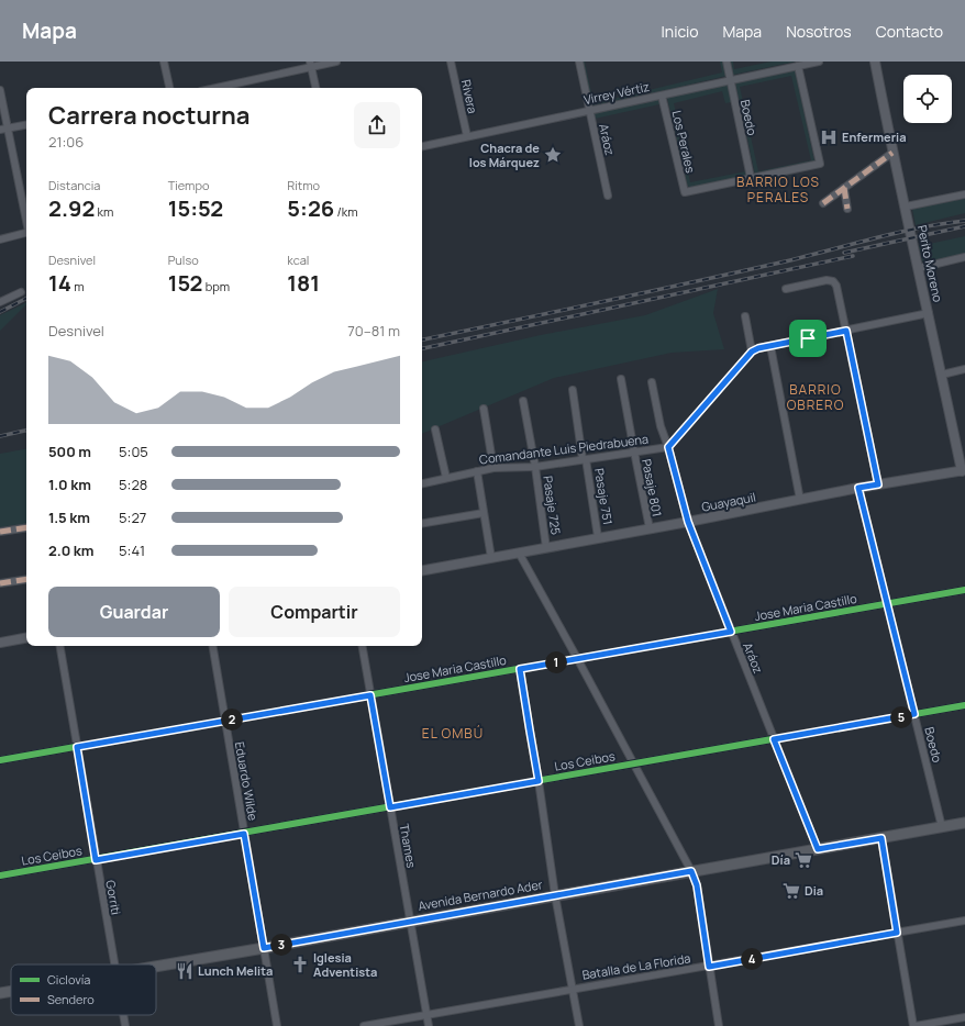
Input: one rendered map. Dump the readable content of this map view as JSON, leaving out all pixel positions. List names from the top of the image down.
{
  "streets": {
    "main road": ["Avenida Bernardo Ader"],
    "street": [
      "Virrey Vértiz",
      "Rivera",
      "Boedo",
      "Aráoz",
      "Los Perales",
      "Perito Moreno",
      "Comandante Luis Piedrabuena",
      "Pasaje 801",
      "Pasaje 751",
      "Guayaquil",
      "Pasaje 725",
      "Jose Maria Castillo",
      "Los Ceibos",
      "Eduardo Wilde",
      "Thames",
      "Gorriti",
      "Batalla de La Florida"
    ]
  },
  "crossings": [
    ["Virrey Vértiz", "Rivera"],
    ["Virrey Vértiz", "Boedo"],
    ["Virrey Vértiz", "Aráoz"],
    ["Virrey Vértiz", "Los Perales"],
    ["Boedo", "Los Perales"],
    ["Boedo", "Guayaquil"],
    ["Boedo", "Jose Maria Castillo"],
    ["Boedo", "Los Ceibos"],
    ["Boedo", "Avenida Bernardo Ader"],
    ["Aráoz", "Comandante Luis Piedrabuena"],
    ["Aráoz", "Guayaquil"],
    ["Aráoz", "Jose Maria Castillo"],
    ["Aráoz", "Los Ceibos"],
    ["Aráoz", "Avenida Bernardo Ader"],
    ["Perito Moreno", "Guayaquil"],
    ["Comandante Luis Piedrabuena", "Pasaje 801"],
    ["Comandante Luis Piedrabuena", "Pasaje 751"],
    ["Comandante Luis Piedrabuena", "Pasaje 725"],
    ["Pasaje 801", "Guayaquil"],
    ["Pasaje 751", "Guayaquil"],
    ["Guayaquil", "Pasaje 725"],
    ["Jose Maria Castillo", "Eduardo Wilde"],
    ["Jose Maria Castillo", "Thames"],
    ["Jose Maria Castillo", "Gorriti"],
    ["Los Ceibos", "Eduardo Wilde"],
    ["Los Ceibos", "Thames"],
    ["Los Ceibos", "Gorriti"],
    ["Eduardo Wilde", "Avenida Bernardo Ader"],
    ["Thames", "Avenida Bernardo Ader"],
    ["Thames", "Batalla de La Florida"]
  ],
  "districts": ["BARRIO LOS PERALES", "BARRIO OBRERO", "EL OMBÚ"],
  "places": {
    "hospital": ["Enfermeria"],
    "place": ["Chacra de los Márquez"],
    "supermarket": ["Día", "Dia"],
    "church": ["Iglesia Adventista"],
    "restaurant": ["Lunch Melita"]
  },
  "legend": ["Ciclovía", "Sendero"],
  "page": {
    "header": "Mapa",
    "nav": [
      "Inicio",
      "Mapa",
      "Nosotros",
      "Contacto"
    ],
    "heading": ["Carrera nocturna", "21:06"],
    "stats": [
      ["Distancia", "2.92 km"],
      ["Tiempo", "15:52"],
      ["Ritmo", "5:26 /km"],
      ["Desnivel", "14 m"],
      ["Pulso", "152 bpm"],
      ["kcal", "181"]
    ],
    "chart": ["Desnivel", "70–81 m"],
    "list": [
      {
        "name": "500 m",
        "note": "5:05"
      },
      {
        "name": "1.0 km",
        "note": "5:28"
      },
      {
        "name": "1.5 km",
        "note": "5:27"
      },
      {
        "name": "2.0 km",
        "note": "5:41"
      }
    ],
    "buttons": ["Guardar", "Compartir"],
    "pins": [
      "1",
      "5",
      "2",
      "3",
      "4"
    ]
  }
}
